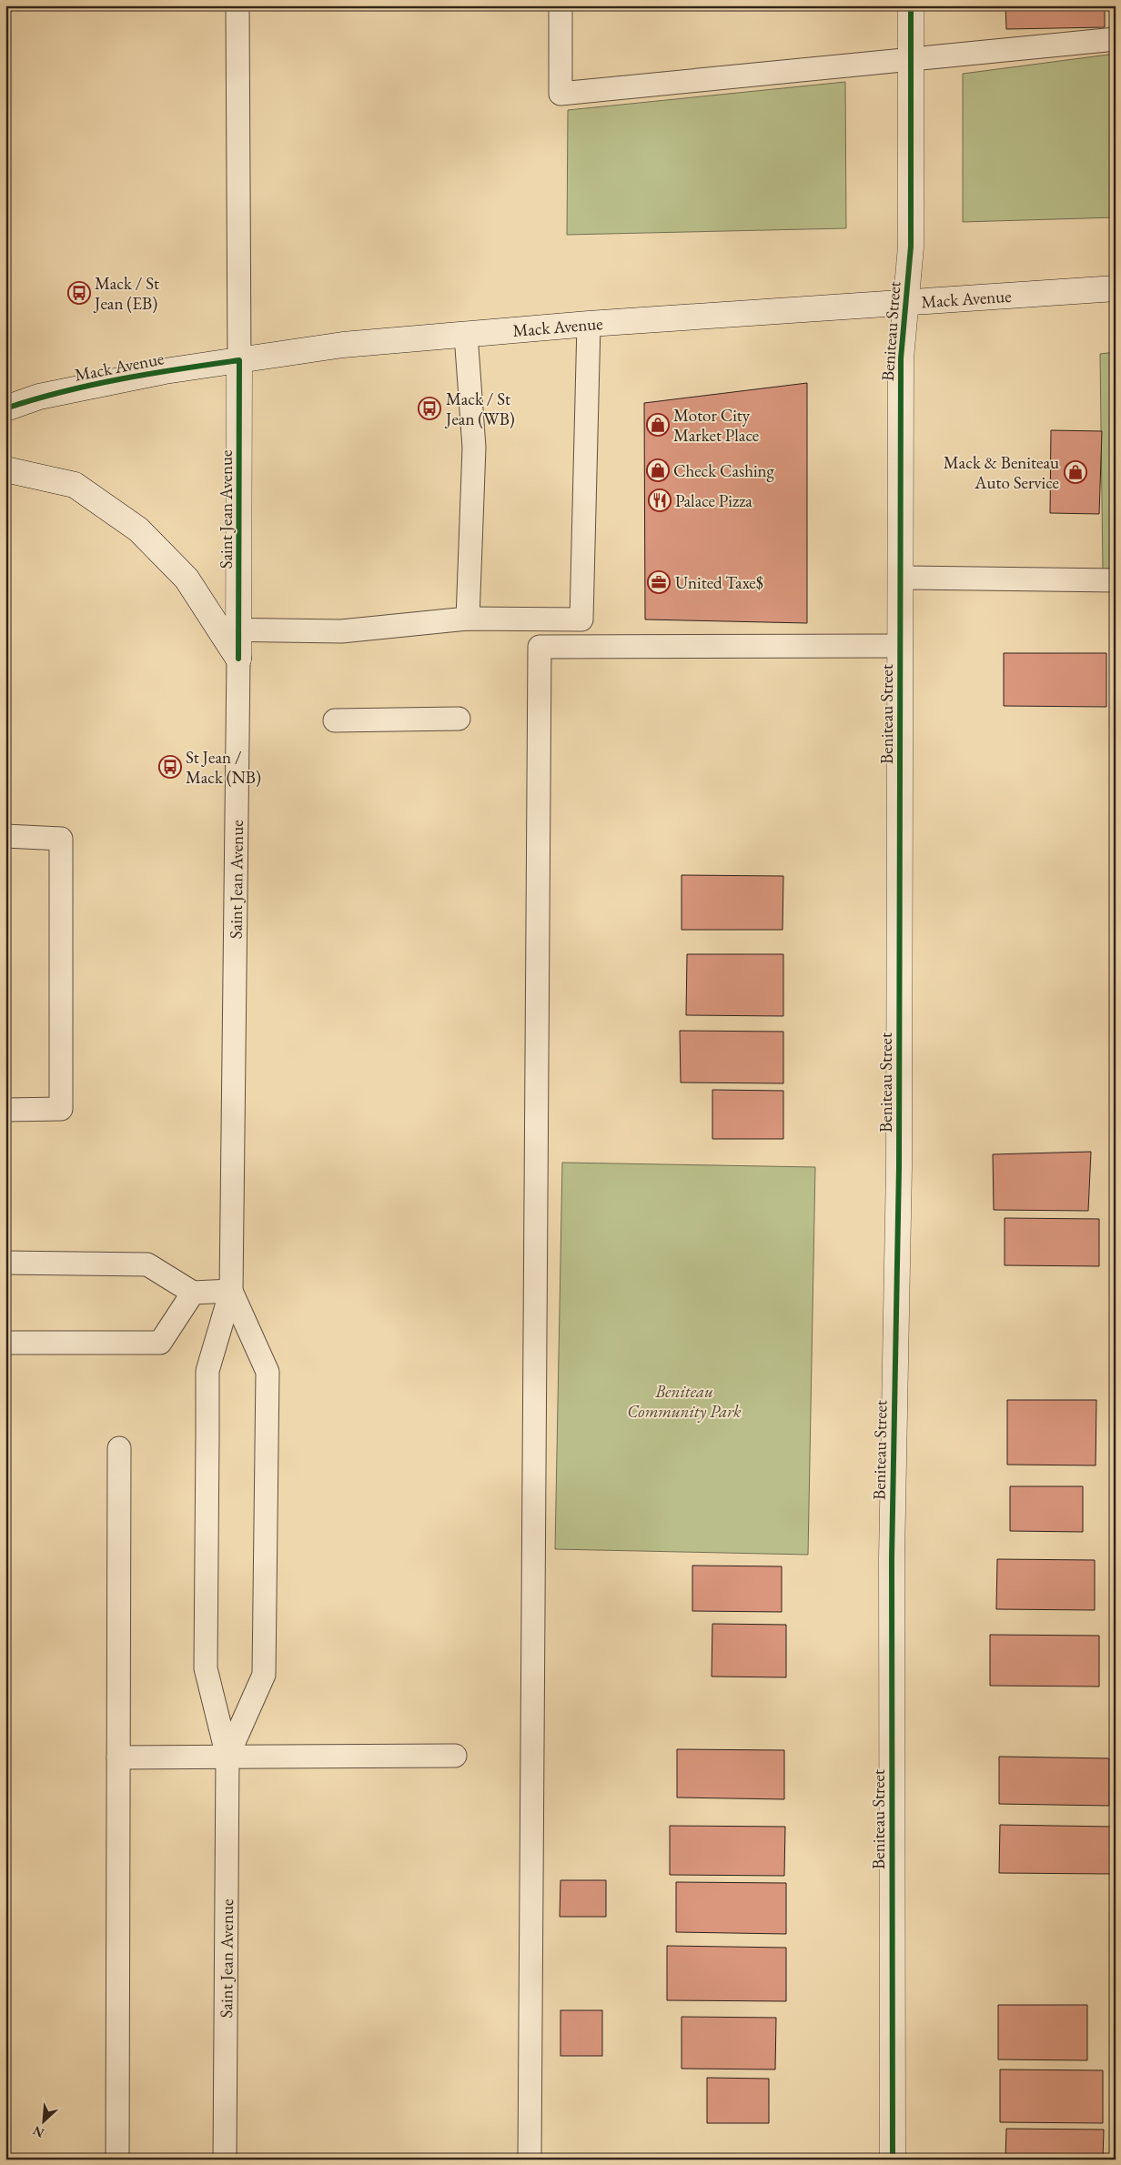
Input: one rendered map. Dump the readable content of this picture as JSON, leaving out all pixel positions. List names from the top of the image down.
{
  "streets": {
    "street": ["Mack Avenue", "Beniteau Street", "Saint Jean Avenue"]
  },
  "crossings": [
    ["Mack Avenue", "Beniteau Street"],
    ["Mack Avenue", "Saint Jean Avenue"]
  ],
  "parks": ["Beniteau Community Park"],
  "places": {
    "bus stop": ["Mack / St Jean (EB)", "Mack / St Jean (WB)", "St Jean / Mack (NB)"],
    "shop": ["Motor City Market Place", "Check Cashing", "Mack & Beniteau Auto Service"],
    "restaurant": ["Palace Pizza"],
    "office": ["United Taxe$"]
  },
  "north": "bottom left"
}
